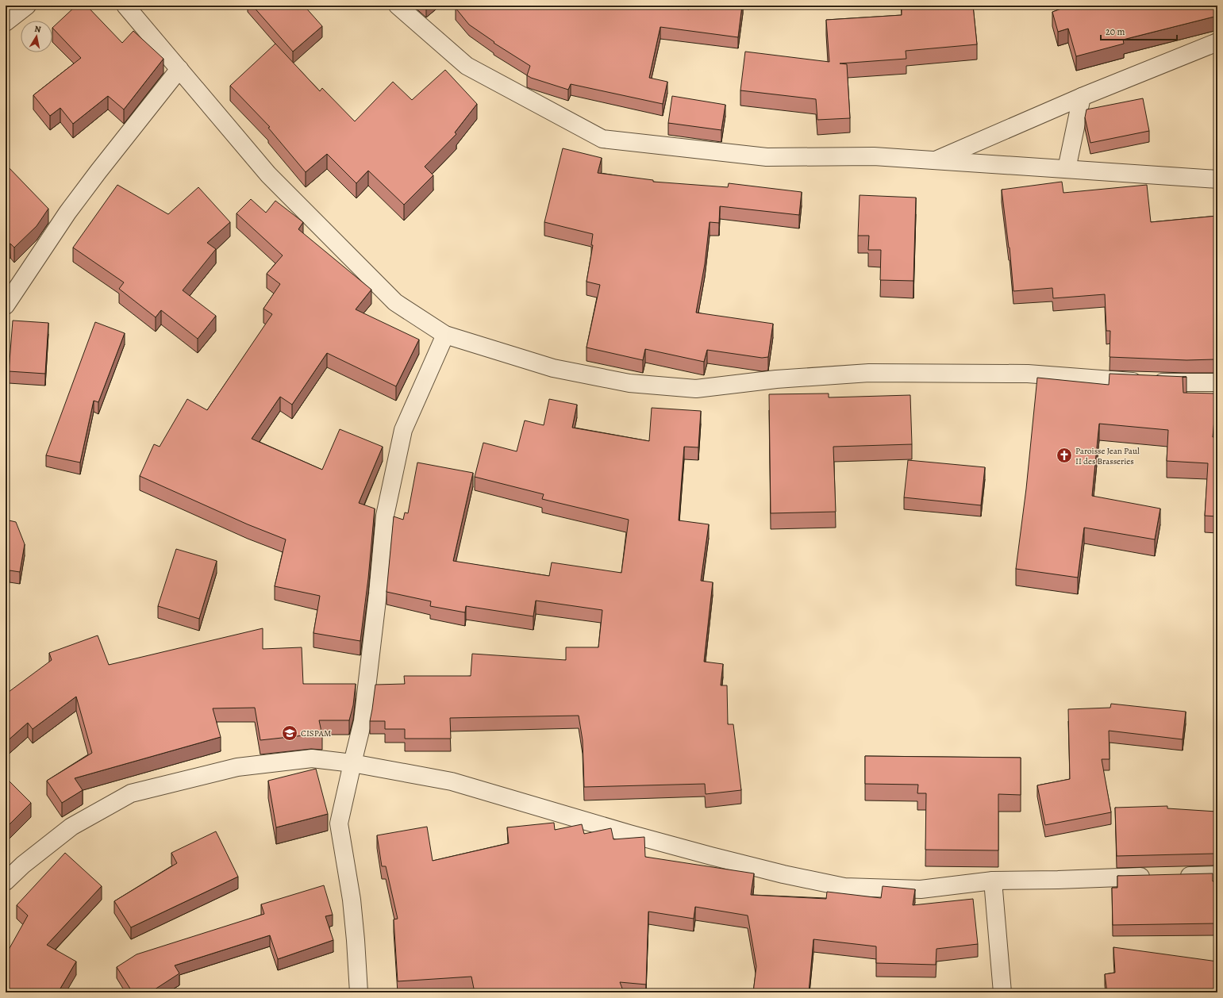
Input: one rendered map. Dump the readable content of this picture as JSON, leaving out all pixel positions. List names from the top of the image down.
{
  "places": {
    "church": ["Paroisse Jean Paul II des Brasseries"],
    "school or university": ["CISPAM"]
  },
  "scale_bar": "20 m",
  "north": "top"
}
